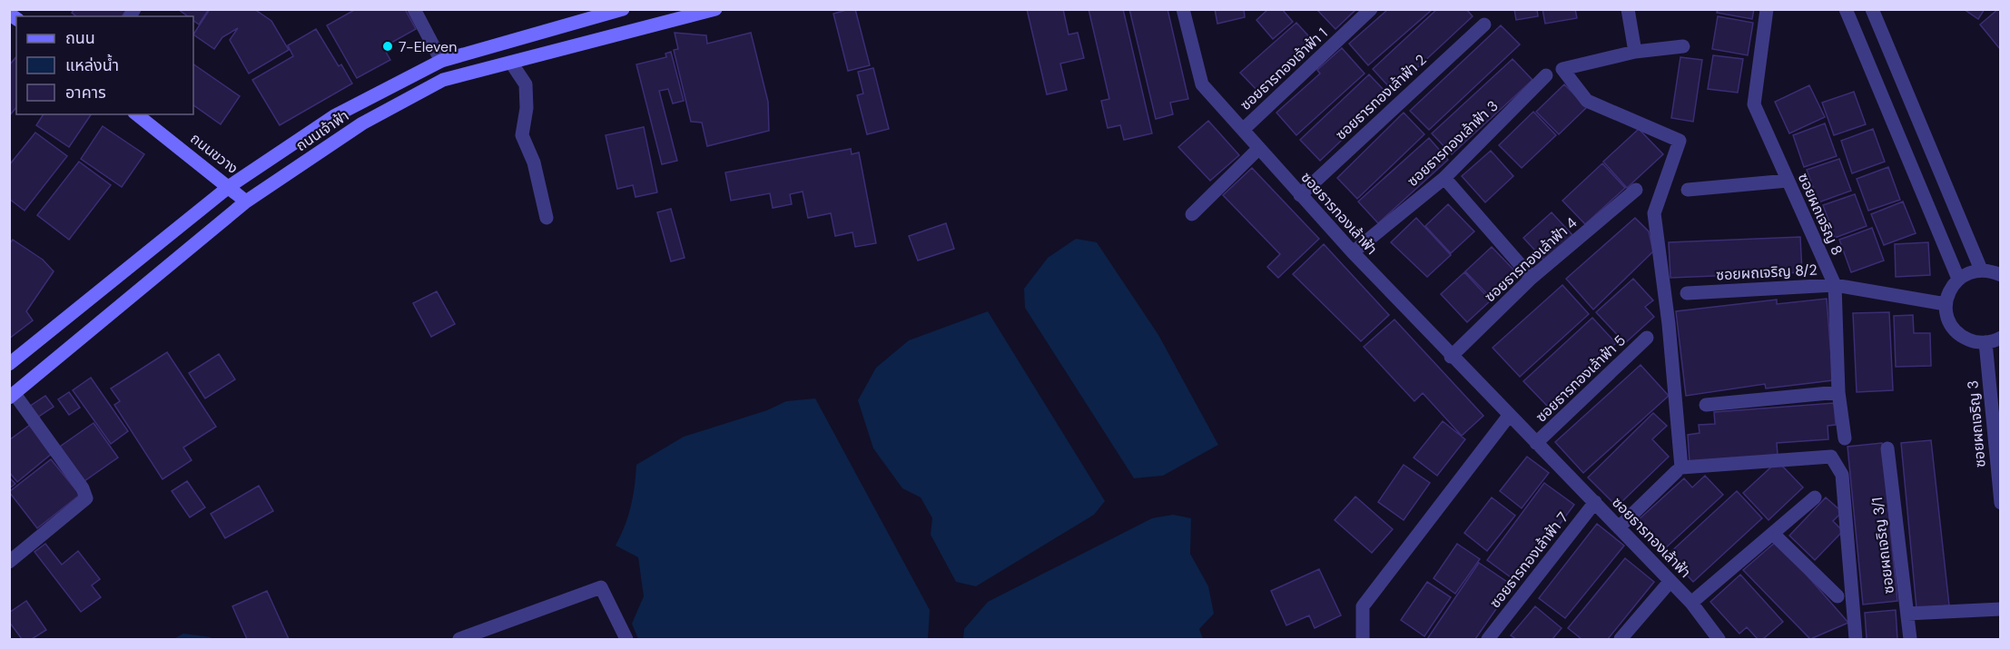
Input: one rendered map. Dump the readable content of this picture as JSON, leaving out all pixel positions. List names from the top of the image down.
{
  "streets": {
    "main road": ["ถนนเจ้าฟ้า", "ถนนขวาง"],
    "street": [
      "ซอยธารทองเจ้าฟ้า 1",
      "ซอยธารทองเล้าฟ้า 2",
      "ซอยธารทองเล้าฟ้า 3",
      "ซอยธารทองเล้าฟ้า",
      "ซอยผถเจริญ 8",
      "ซอยธารทองเล้าฟ้า 4",
      "ซอยผถเจริญ 8/2",
      "ซอยธารทองเล้าฟ้า 5",
      "ซอยผถเจริญ 3",
      "ซอยผถเจริญ 3/1",
      "ซอยธารทองเล้าฟ้า 7"
    ]
  },
  "crossings": [
    ["ซอยธารทองเจ้าฟ้า 1", "ซอยธารทองเล้าฟ้า"],
    ["ซอยธารทองเล้าฟ้า 2", "ซอยธารทองเล้าฟ้า"],
    ["ถนนเจ้าฟ้า", "ถนนขวาง"],
    ["ซอยธารทองเล้าฟ้า 3", "ซอยธารทองเล้าฟ้า"],
    ["ซอยธารทองเล้าฟ้า", "ซอยธารทองเล้าฟ้า 4"],
    ["ซอยธารทองเล้าฟ้า", "ซอยธารทองเล้าฟ้า 5"],
    ["ซอยธารทองเล้าฟ้า", "ซอยธารทองเล้าฟ้า 7"],
    ["ซอยผถเจริญ 8", "ซอยผถเจริญ 8/2"]
  ],
  "places": ["7-Eleven"],
  "legend": ["ถนน", "แหล่งน้ำ", "อาคาร"]
}
